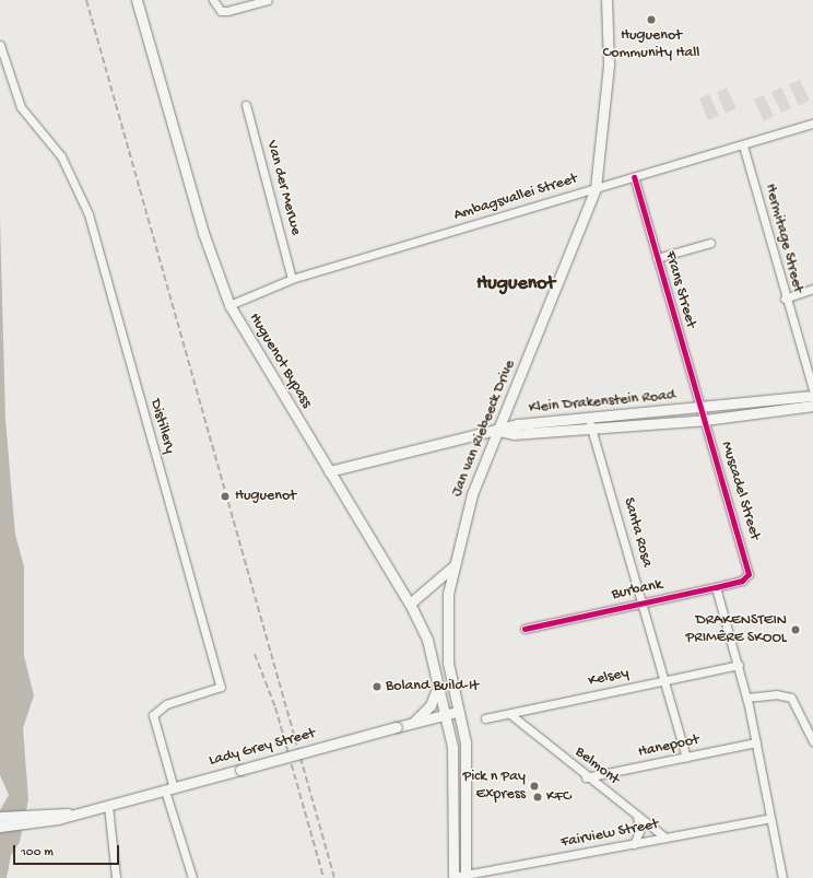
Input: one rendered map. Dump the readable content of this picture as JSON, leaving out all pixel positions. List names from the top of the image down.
{
  "streets": {
    "main road": [
      "Huguenot Bypass",
      "Klein Drakenstein Road",
      "Jan van Riebeeck Drive",
      "Lady Grey Street"
    ],
    "street": [
      "Van der Merwe",
      "Ambagsvallei Street",
      "Hermitage Street",
      "Frans Street",
      "Distillery",
      "Muscadel Street",
      "Santa Rosa",
      "Burbank",
      "Kelsey",
      "Hanepoot",
      "Belmont",
      "Fairview Street"
    ]
  },
  "crossings": [
    ["Van der Merwe", "Ambagsvallei Street"],
    ["Ambagsvallei Street", "Hermitage Street"],
    ["Ambagsvallei Street", "Frans Street"],
    ["Ambagsvallei Street", "Huguenot Bypass"],
    ["Ambagsvallei Street", "Jan van Riebeeck Drive"],
    ["Frans Street", "Klein Drakenstein Road"],
    ["Frans Street", "Muscadel Street"],
    ["Huguenot Bypass", "Klein Drakenstein Road"],
    ["Huguenot Bypass", "Lady Grey Street"],
    ["Klein Drakenstein Road", "Jan van Riebeeck Drive"],
    ["Klein Drakenstein Road", "Muscadel Street"],
    ["Klein Drakenstein Road", "Santa Rosa"],
    ["Distillery", "Lady Grey Street"],
    ["Jan van Riebeeck Drive", "Lady Grey Street"],
    ["Jan van Riebeeck Drive", "Fairview Street"],
    ["Muscadel Street", "Burbank"],
    ["Santa Rosa", "Burbank"],
    ["Santa Rosa", "Kelsey"],
    ["Santa Rosa", "Hanepoot"],
    ["Kelsey", "Belmont"],
    ["Hanepoot", "Belmont"],
    ["Belmont", "Fairview Street"]
  ],
  "districts": ["Huguenot"],
  "places": [
    "Huguenot Community Hall",
    "Huguenot",
    "DRAKENSTEIN PRIMÊRE SKOOL",
    "Boland Build-It",
    "Pick n Pay Express",
    "KFC"
  ],
  "scale_bar": "100 m"
}
